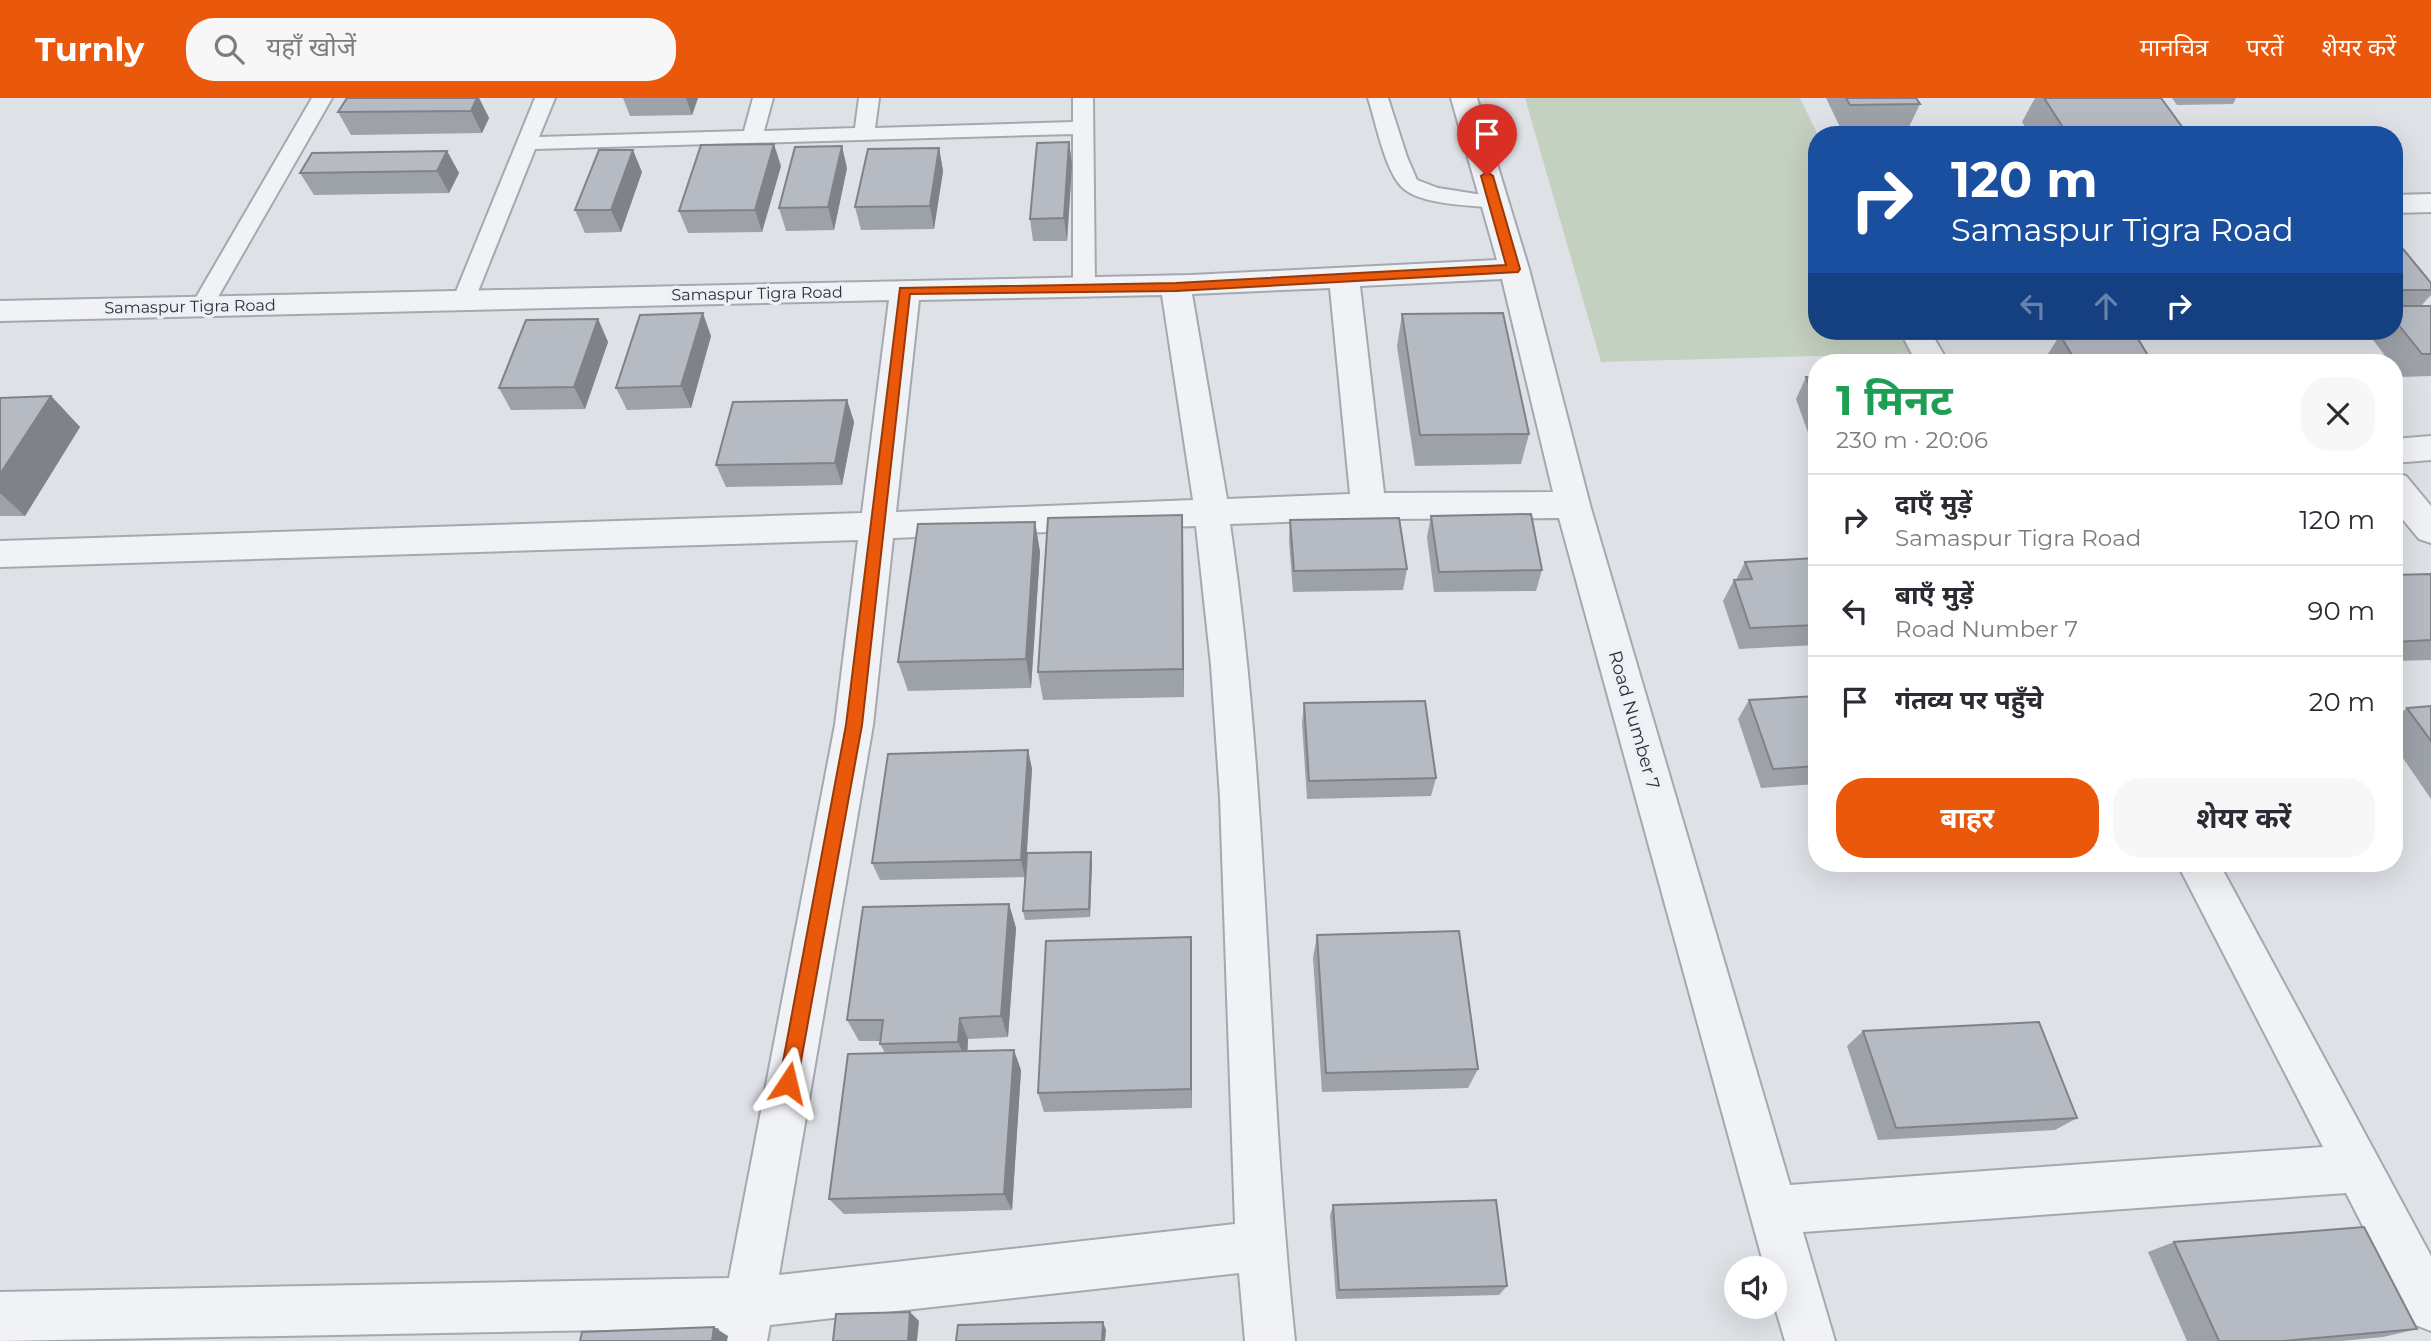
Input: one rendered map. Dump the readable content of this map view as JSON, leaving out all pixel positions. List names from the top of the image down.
{
  "streets": {
    "street": ["Samaspur Tigra Road", "Road Number 7"]
  },
  "crossings": [
    ["Samaspur Tigra Road", "Road Number 7"]
  ],
  "page": {
    "header": "Turnly",
    "search": "यहाँ खोजें",
    "nav": ["मानचित्र", "परतें", "शेयर करें"],
    "turn": ["120 m", "Samaspur Tigra Road"],
    "heading": ["1 मिनट", "230 m · 20:06"],
    "list": [
      {
        "name": "दाएँ मुड़ें",
        "note": "Samaspur Tigra Road",
        "value": "120 m"
      },
      {
        "name": "बाएँ मुड़ें",
        "note": "Road Number 7",
        "value": "90 m"
      },
      {
        "name": "गंतव्य पर पहुँचे",
        "value": "20 m"
      }
    ],
    "buttons": ["बाहर", "शेयर करें"]
  }
}
